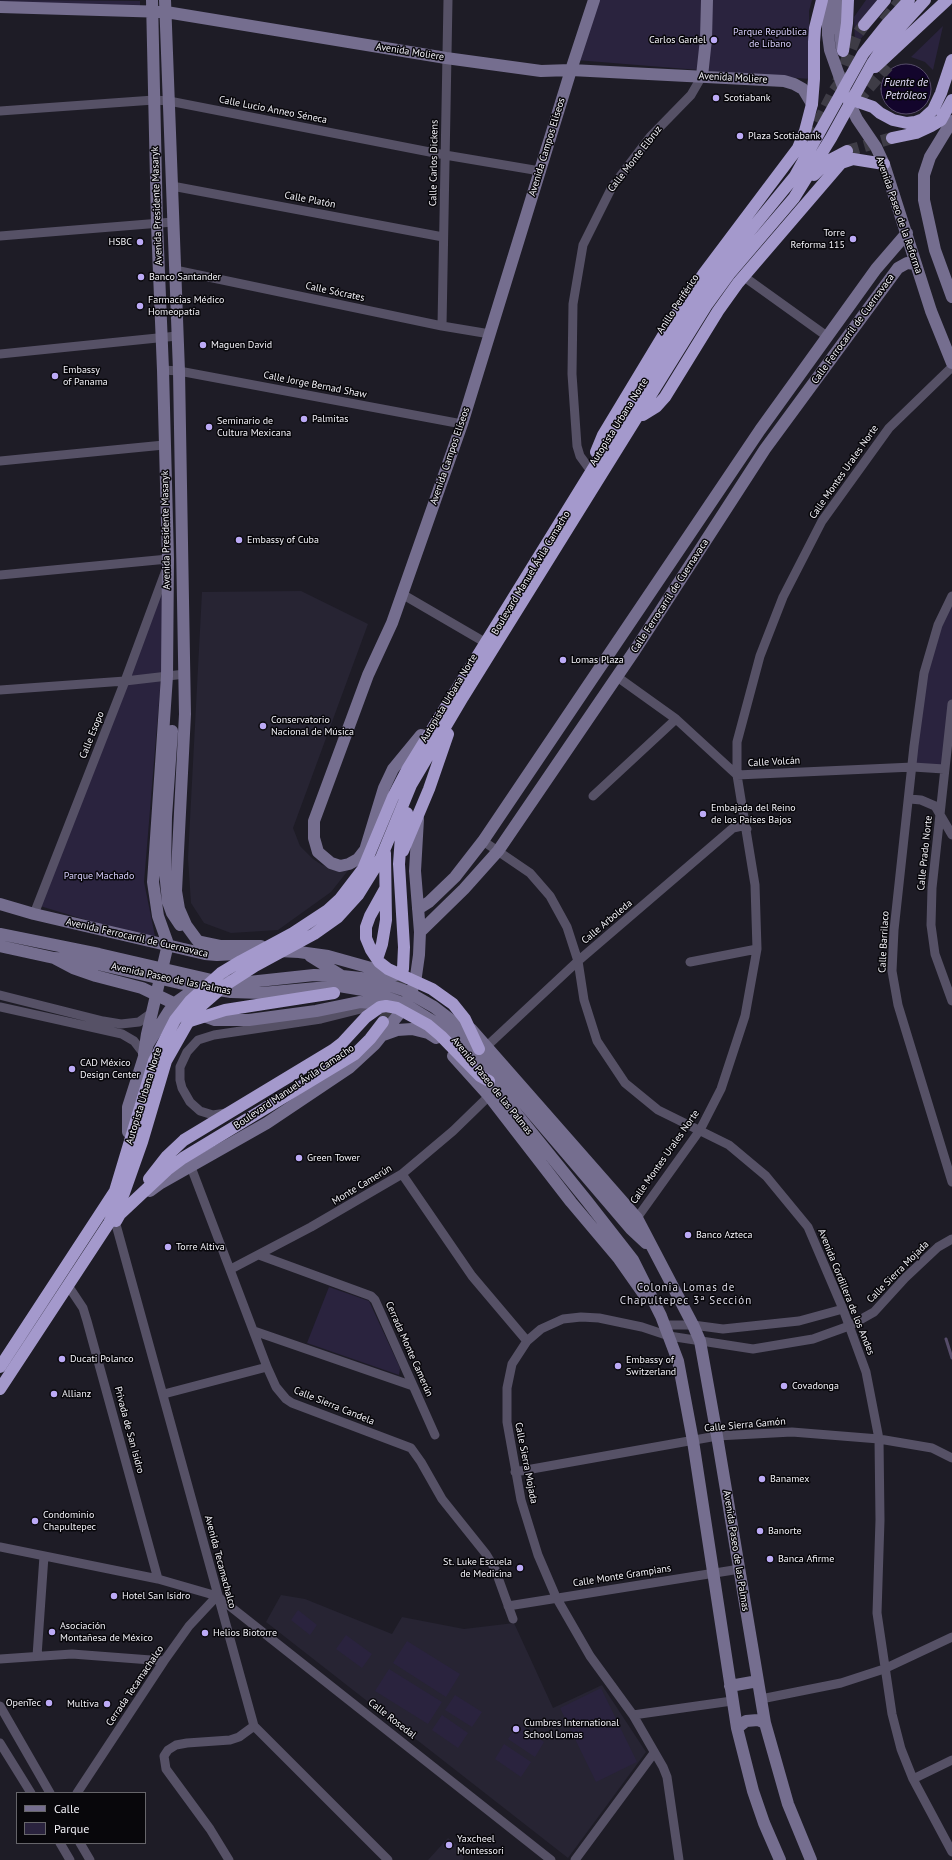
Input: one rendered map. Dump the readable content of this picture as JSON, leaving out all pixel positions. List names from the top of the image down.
{
  "streets": {
    "highway": ["Anillo Periférico", "Autopista Urbana Norte", "Boulevard Manuel Ávila Camacho"],
    "main road": [
      "Avenida Moliere",
      "Avenida Campos Elíseos",
      "Calle Monte Elbruz",
      "Avenida Presidente Masaryk",
      "Avenida Paseo de la Reforma",
      "Calle Ferrocarril de Cuernavaca",
      "Avenida Ferrocarril de Cuernavaca",
      "Avenida Paseo de las Palmas"
    ],
    "street": [
      "Calle Lucio Anneo Séneca",
      "Calle Carlos Dickens",
      "Calle Platón",
      "Calle Sócrates",
      "Calle Jorge Bernad Shaw",
      "Calle Montes Urales Norte",
      "Calle Esopo",
      "Calle Volcán",
      "Calle Prado Norte",
      "Calle Arboleda",
      "Calle Barrilaco",
      "Monte Camerún",
      "Calle Sierra Mojada",
      "Avenida Cordillera de los Andes",
      "Cerrada Monte Camerún",
      "Calle Sierra Candela",
      "Calle Sierra Gamón",
      "Privada de San Isidro",
      "Avenida Tecamachalco",
      "Calle Monte Grampians",
      "Cerrada Tecamachalco",
      "Calle Rosedal"
    ]
  },
  "crossings": [
    ["Avenida Moliere", "Avenida Campos Elíseos"],
    ["Avenida Moliere", "Calle Monte Elbruz"],
    ["Avenida Moliere", "Calle Carlos Dickens"],
    ["Avenida Moliere", "Avenida Presidente Masaryk"],
    ["Calle Lucio Anneo Séneca", "Avenida Campos Elíseos"],
    ["Calle Lucio Anneo Séneca", "Calle Carlos Dickens"],
    ["Calle Lucio Anneo Séneca", "Avenida Presidente Masaryk"],
    ["Avenida Campos Elíseos", "Calle Sócrates"],
    ["Avenida Campos Elíseos", "Calle Jorge Bernad Shaw"],
    ["Avenida Campos Elíseos", "Boulevard Manuel Ávila Camacho"],
    ["Calle Monte Elbruz", "Anillo Periférico"],
    ["Calle Monte Elbruz", "Boulevard Manuel Ávila Camacho"],
    ["Calle Carlos Dickens", "Calle Platón"],
    ["Calle Carlos Dickens", "Calle Sócrates"],
    ["Calle Platón", "Avenida Presidente Masaryk"],
    ["Avenida Presidente Masaryk", "Calle Sócrates"],
    ["Avenida Presidente Masaryk", "Calle Jorge Bernad Shaw"],
    ["Avenida Presidente Masaryk", "Calle Esopo"],
    ["Avenida Presidente Masaryk", "Avenida Ferrocarril de Cuernavaca"],
    ["Avenida Paseo de la Reforma", "Calle Ferrocarril de Cuernavaca"],
    ["Anillo Periférico", "Boulevard Manuel Ávila Camacho"],
    ["Calle Ferrocarril de Cuernavaca", "Boulevard Manuel Ávila Camacho"],
    ["Calle Ferrocarril de Cuernavaca", "Calle Volcán"],
    ["Calle Ferrocarril de Cuernavaca", "Avenida Cordillera de los Andes"],
    ["Autopista Urbana Norte", "Boulevard Manuel Ávila Camacho"],
    ["Autopista Urbana Norte", "Avenida Tecamachalco"],
    ["Calle Montes Urales Norte", "Calle Volcán"],
    ["Calle Montes Urales Norte", "Calle Arboleda"],
    ["Calle Montes Urales Norte", "Avenida Paseo de las Palmas"],
    ["Calle Montes Urales Norte", "Avenida Cordillera de los Andes"],
    ["Boulevard Manuel Ávila Camacho", "Avenida Ferrocarril de Cuernavaca"],
    ["Boulevard Manuel Ávila Camacho", "Avenida Paseo de las Palmas"],
    ["Boulevard Manuel Ávila Camacho", "Calle Sierra Candela"],
    ["Boulevard Manuel Ávila Camacho", "Privada de San Isidro"],
    ["Boulevard Manuel Ávila Camacho", "Avenida Tecamachalco"],
    ["Calle Esopo", "Avenida Ferrocarril de Cuernavaca"],
    ["Calle Volcán", "Calle Prado Norte"],
    ["Calle Volcán", "Calle Barrilaco"],
    ["Calle Arboleda", "Avenida Paseo de las Palmas"],
    ["Calle Arboleda", "Avenida Cordillera de los Andes"],
    ["Avenida Ferrocarril de Cuernavaca", "Avenida Paseo de las Palmas"],
    ["Avenida Paseo de las Palmas", "Monte Camerún"],
    ["Avenida Paseo de las Palmas", "Calle Sierra Mojada"],
    ["Avenida Paseo de las Palmas", "Calle Sierra Gamón"],
    ["Avenida Paseo de las Palmas", "Calle Monte Grampians"],
    ["Monte Camerún", "Cerrada Monte Camerún"],
    ["Monte Camerún", "Calle Sierra Candela"],
    ["Calle Sierra Mojada", "Avenida Cordillera de los Andes"],
    ["Calle Sierra Mojada", "Calle Sierra Gamón"],
    ["Calle Sierra Mojada", "Calle Monte Grampians"],
    ["Avenida Cordillera de los Andes", "Calle Sierra Gamón"],
    ["Calle Sierra Candela", "Calle Monte Grampians"],
    ["Avenida Tecamachalco", "Cerrada Tecamachalco"],
    ["Avenida Tecamachalco", "Calle Rosedal"],
    ["Cerrada Tecamachalco", "Calle Rosedal"]
  ],
  "districts": ["Colonia Lomas de Chapultepec 3ª Sección"],
  "water": ["Fuente de Petróleos"],
  "parks": ["Parque República de Líbano", "Parque Machado"],
  "places": [
    "Carlos Gardel",
    "Scotiabank",
    "Plaza Scotiabank",
    "Torre Reforma 115",
    "HSBC",
    "Banco Santander",
    "Farmacias Médico Homeopatía",
    "Maguen David",
    "Embassy of Panama",
    "Palmitas",
    "Seminario de Cultura Mexicana",
    "Embassy of Cuba",
    "Lomas Plaza",
    "Conservatorio Nacional de Música",
    "Embajada del Reino de los Países Bajos",
    "CAD México Design Center",
    "Green Tower",
    "Banco Azteca",
    "Torre Altiva",
    "Ducati Polanco",
    "Embassy of Switzerland",
    "Covadonga",
    "Allianz",
    "Banamex",
    "Condominio Chapultepec",
    "Banorte",
    "Banca Afirme",
    "St. Luke Escuela de Medicina",
    "Hotel San Isidro",
    "Asociación Montañesa de México",
    "Helios Biotorre",
    "OpenTec",
    "Multiva",
    "Cumbres International School Lomas",
    "Yaxcheel Montessori"
  ],
  "legend": ["Calle", "Parque"]
}
